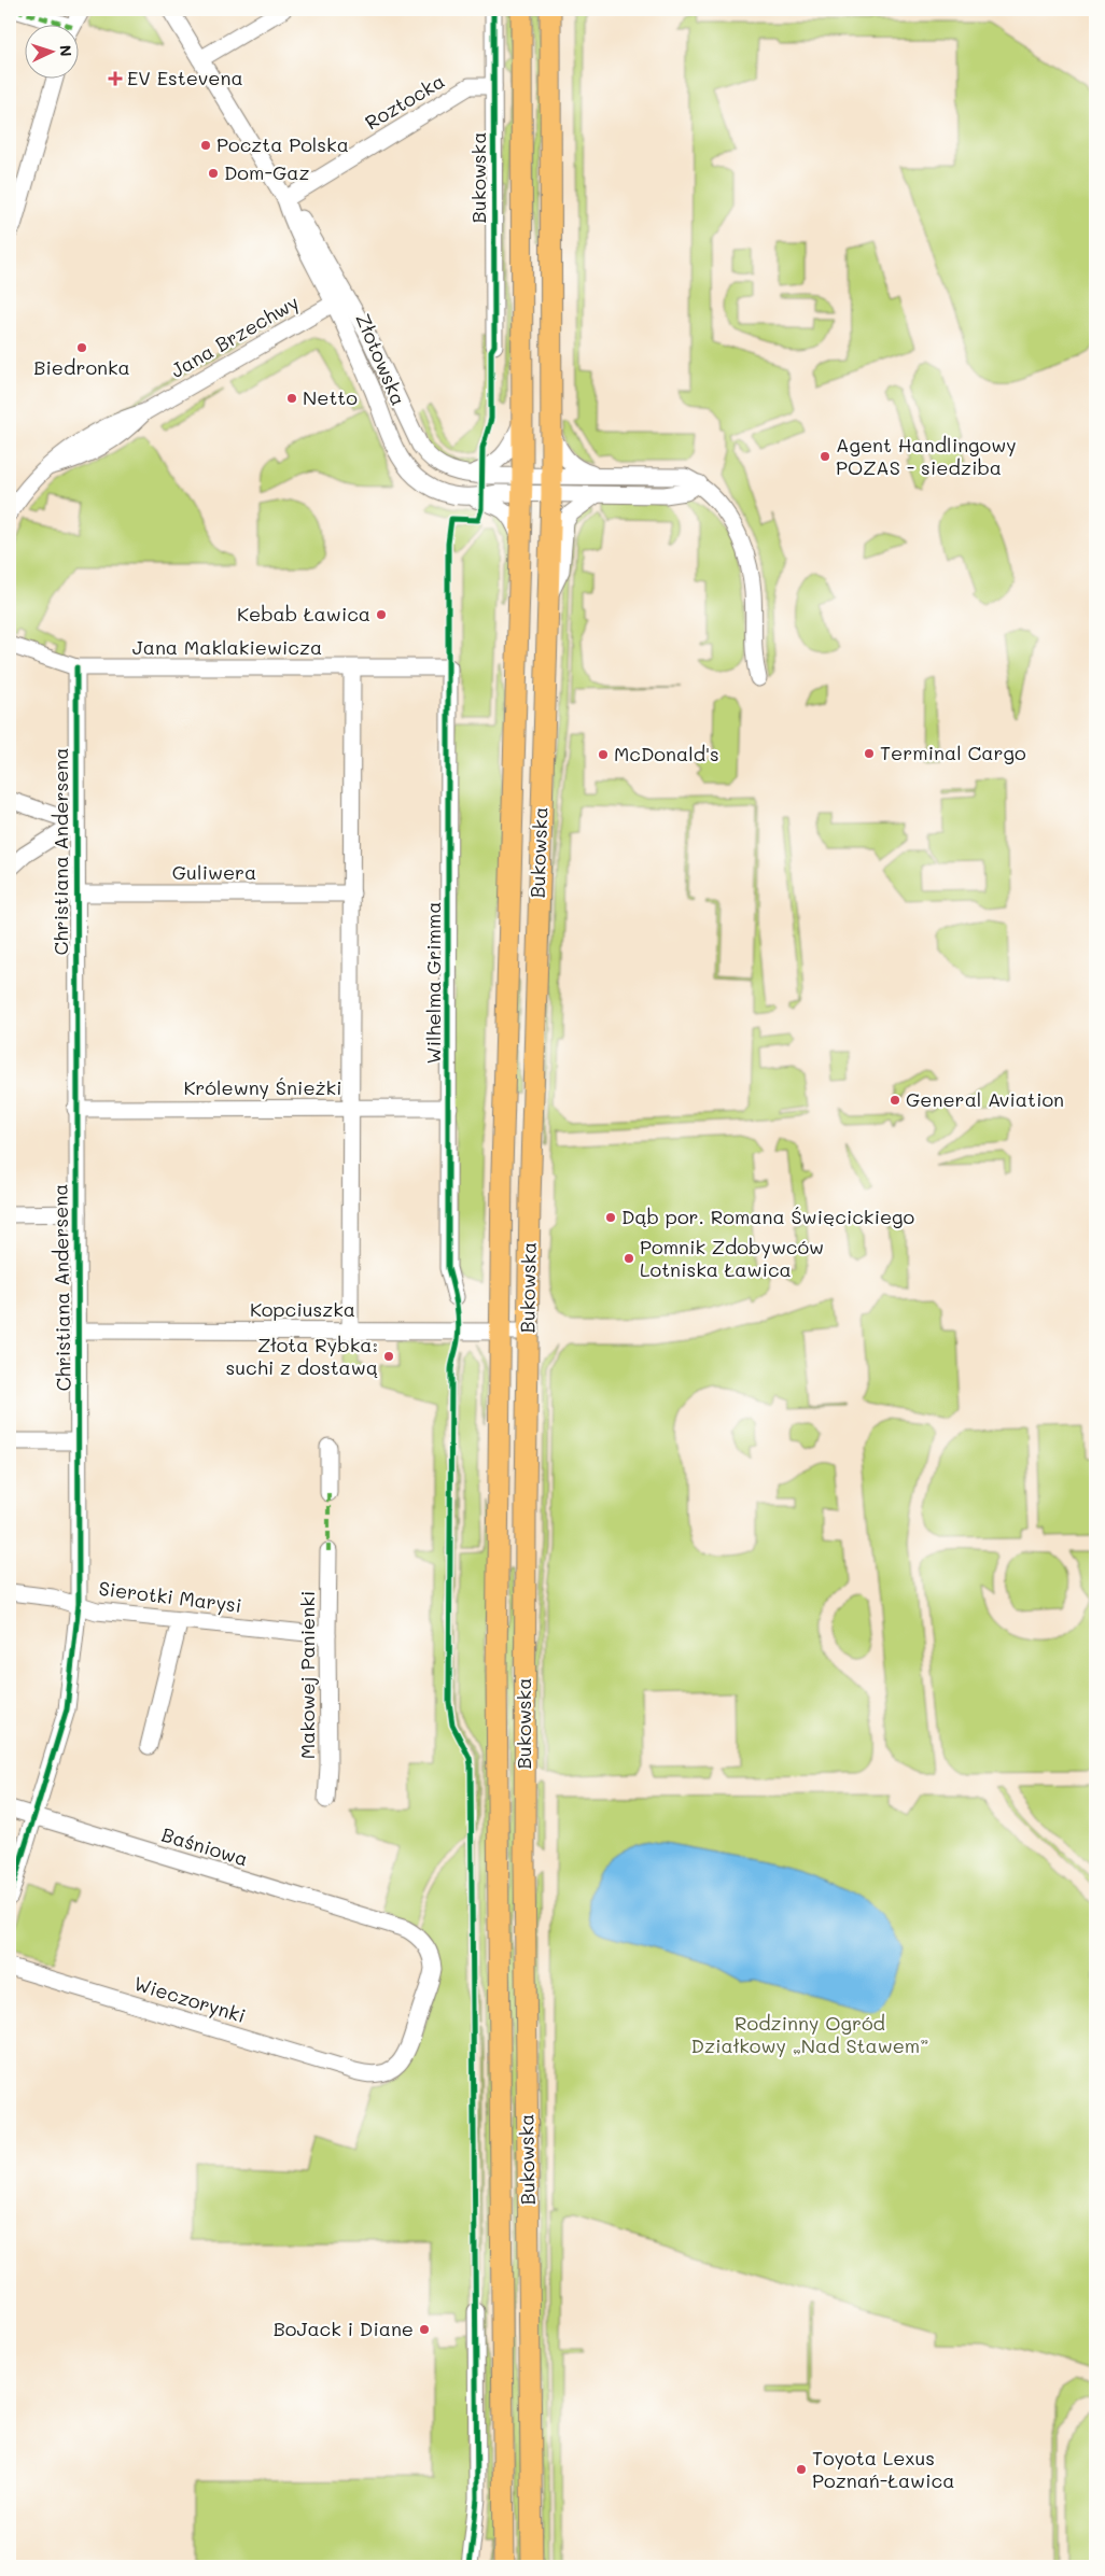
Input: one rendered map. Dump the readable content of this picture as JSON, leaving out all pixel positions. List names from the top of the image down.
{
  "streets": {
    "main road": ["Bukowska"],
    "street": [
      "Roztocka",
      "Jana Brzechwy",
      "Złotowska",
      "Jana Maklakiewicza",
      "Christiana Andersena",
      "Guliwera",
      "Wilhelma Grimma",
      "Królewny Śnieżki",
      "Kopciuszka",
      "Sierotki Marysi",
      "Makowej Panienki",
      "Baśniowa",
      "Wieczorynki"
    ]
  },
  "crossings": [
    ["Roztocka", "Bukowska"],
    ["Roztocka", "Złotowska"],
    ["Bukowska", "Złotowska"],
    ["Bukowska", "Kopciuszka"],
    ["Jana Brzechwy", "Złotowska"],
    ["Jana Maklakiewicza", "Christiana Andersena"],
    ["Jana Maklakiewicza", "Wilhelma Grimma"],
    ["Christiana Andersena", "Guliwera"],
    ["Christiana Andersena", "Królewny Śnieżki"],
    ["Christiana Andersena", "Kopciuszka"],
    ["Christiana Andersena", "Sierotki Marysi"],
    ["Christiana Andersena", "Baśniowa"],
    ["Wilhelma Grimma", "Królewny Śnieżki"],
    ["Sierotki Marysi", "Makowej Panienki"],
    ["Baśniowa", "Wieczorynki"]
  ],
  "parks": ["Rodzinny Ogród Działkowy „Nad Stawem”"],
  "places": {
    "health": ["EV Estevena"],
    "other": [
      "Poczta Polska",
      "Dom-Gaz",
      "Biedronka",
      "Netto",
      "Agent Handlingowy POZAS - siedziba",
      "Kebab Ławica",
      "Terminal Cargo",
      "McDonald's",
      "General Aviation",
      "Dąb por. Romana Święcickiego",
      "Pomnik Zdobywców Lotniska Ławica",
      "Złota Rybka: suchi z dostawą",
      "BoJack i Diane",
      "Toyota Lexus Poznań-Ławica"
    ]
  },
  "north": "right"
}
